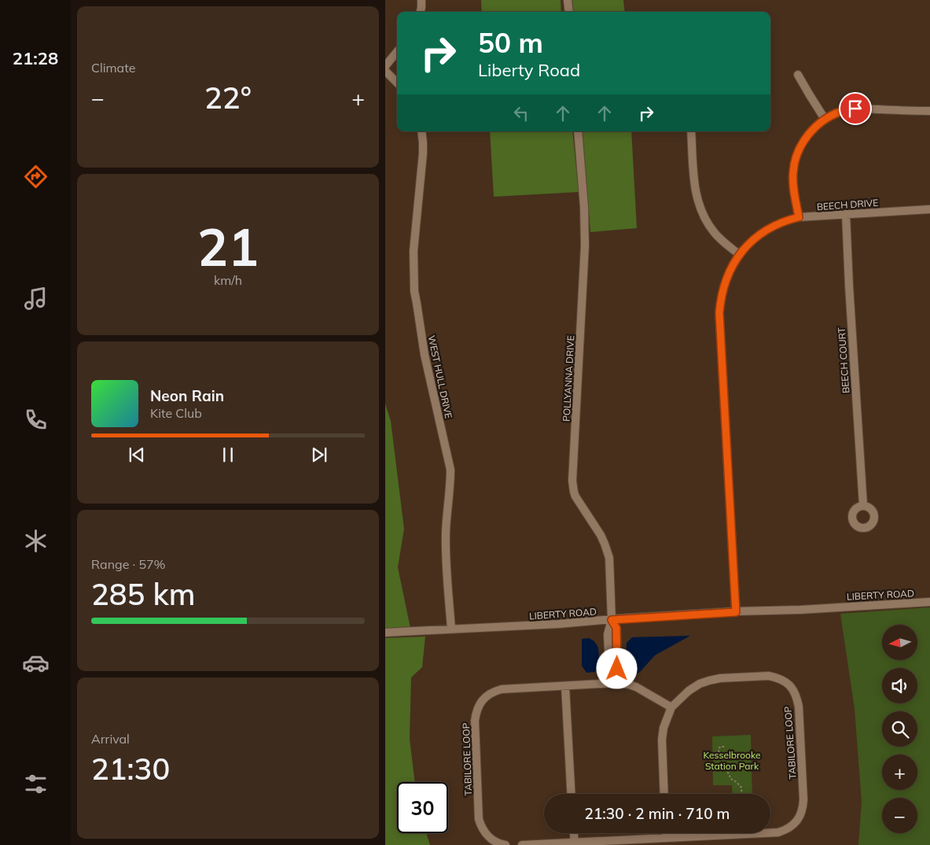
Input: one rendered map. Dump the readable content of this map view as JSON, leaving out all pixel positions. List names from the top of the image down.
{
  "streets": {
    "street": [
      "BEECH DRIVE",
      "BEECH COURT",
      "WEST HULL DRIVE",
      "POLLYANNA DRIVE",
      "LIBERTY ROAD",
      "TABILORE LOOP"
    ]
  },
  "crossings": [
    ["BEECH DRIVE", "BEECH COURT"],
    ["BEECH DRIVE", "LIBERTY ROAD"],
    ["WEST HULL DRIVE", "LIBERTY ROAD"],
    ["POLLYANNA DRIVE", "LIBERTY ROAD"],
    ["POLLYANNA DRIVE", "TABILORE LOOP"]
  ],
  "parks": ["Kesselbrooke Station Park"],
  "north": "left",
  "page": {
    "tabs": "21:28",
    "tile": [
      "Climate",
      ["21", "km/h"],
      ["Range · 57%", "285 km"],
      ["Arrival", "21:30"]
    ],
    "turn": ["50 m", "Liberty Road"],
    "heat": ["−", "22°", "+"],
    "song": ["Neon Rain", "Kite Club"],
    "map_buttons": ["+", "−"],
    "limit": "30",
    "trip": "21:30 · 2 min · 710 m"
  }
}
